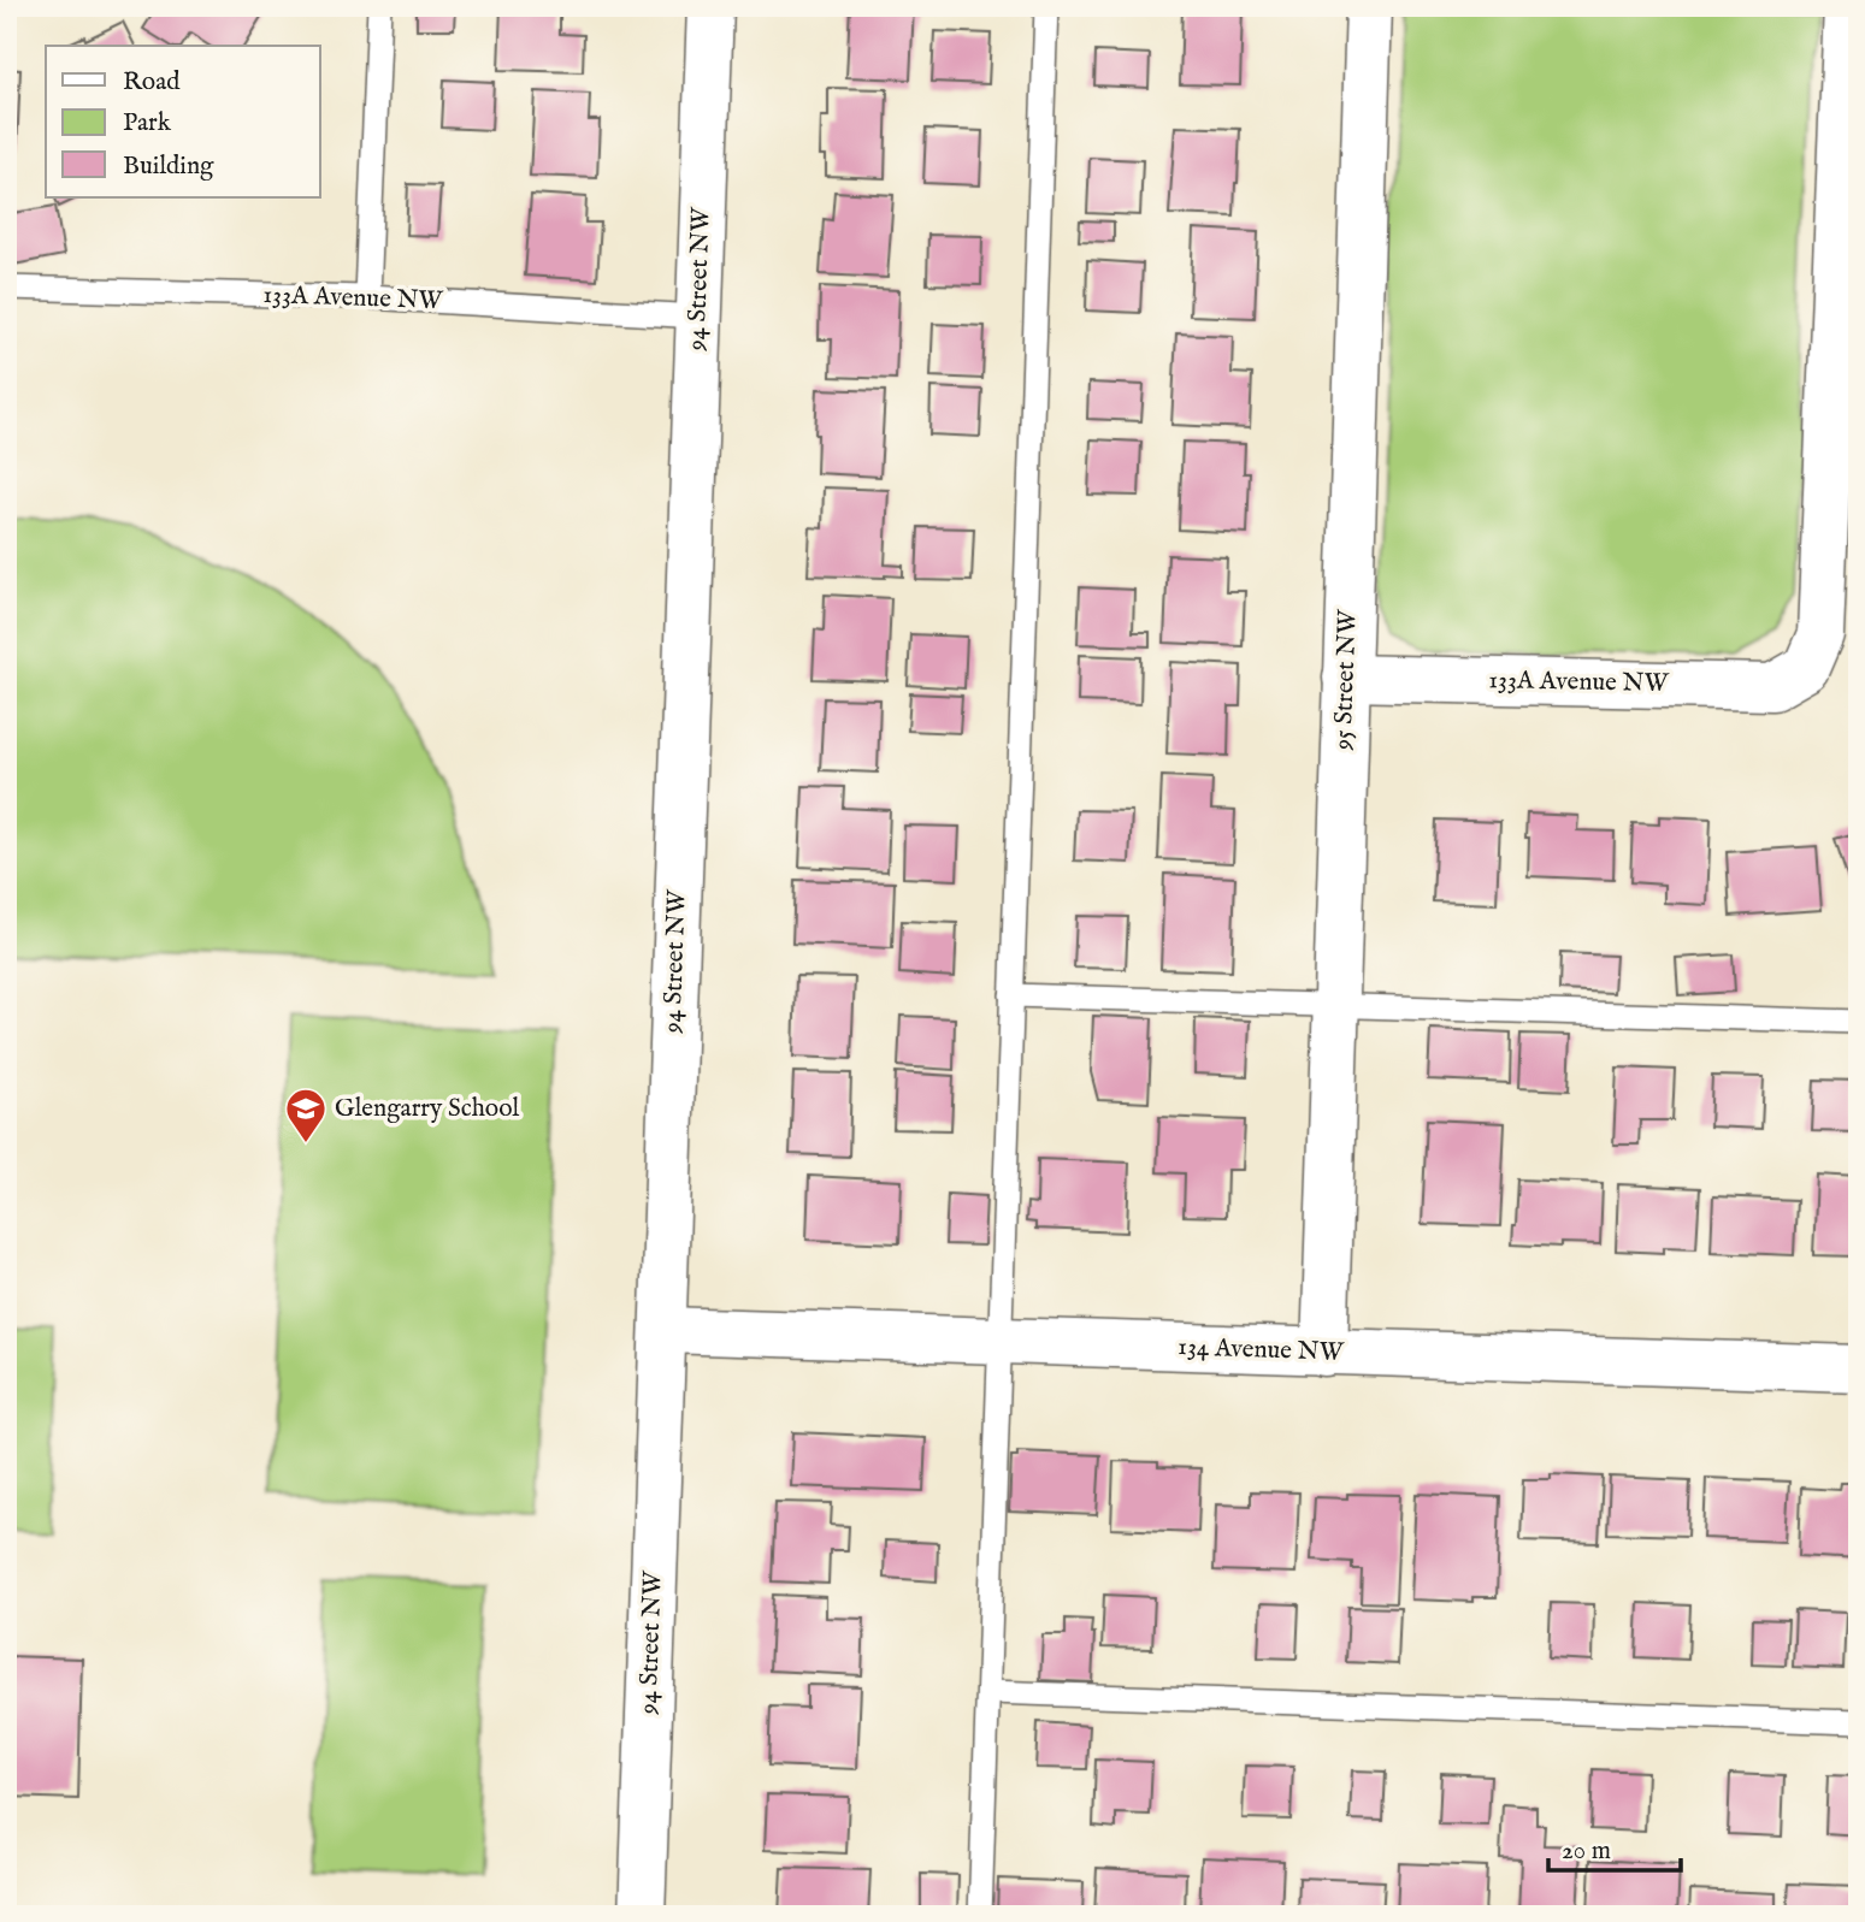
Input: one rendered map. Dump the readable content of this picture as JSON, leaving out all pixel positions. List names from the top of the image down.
{
  "streets": {
    "street": [
      "94 Street NW",
      "133A Avenue NW",
      "95 Street NW",
      "134 Avenue NW"
    ]
  },
  "crossings": [
    ["94 Street NW", "133A Avenue NW"],
    ["94 Street NW", "134 Avenue NW"],
    ["133A Avenue NW", "95 Street NW"],
    ["95 Street NW", "134 Avenue NW"]
  ],
  "places": {
    "school or university": ["Glengarry School"]
  },
  "legend": ["Road", "Park", "Building"],
  "scale_bar": "20 m"
}
